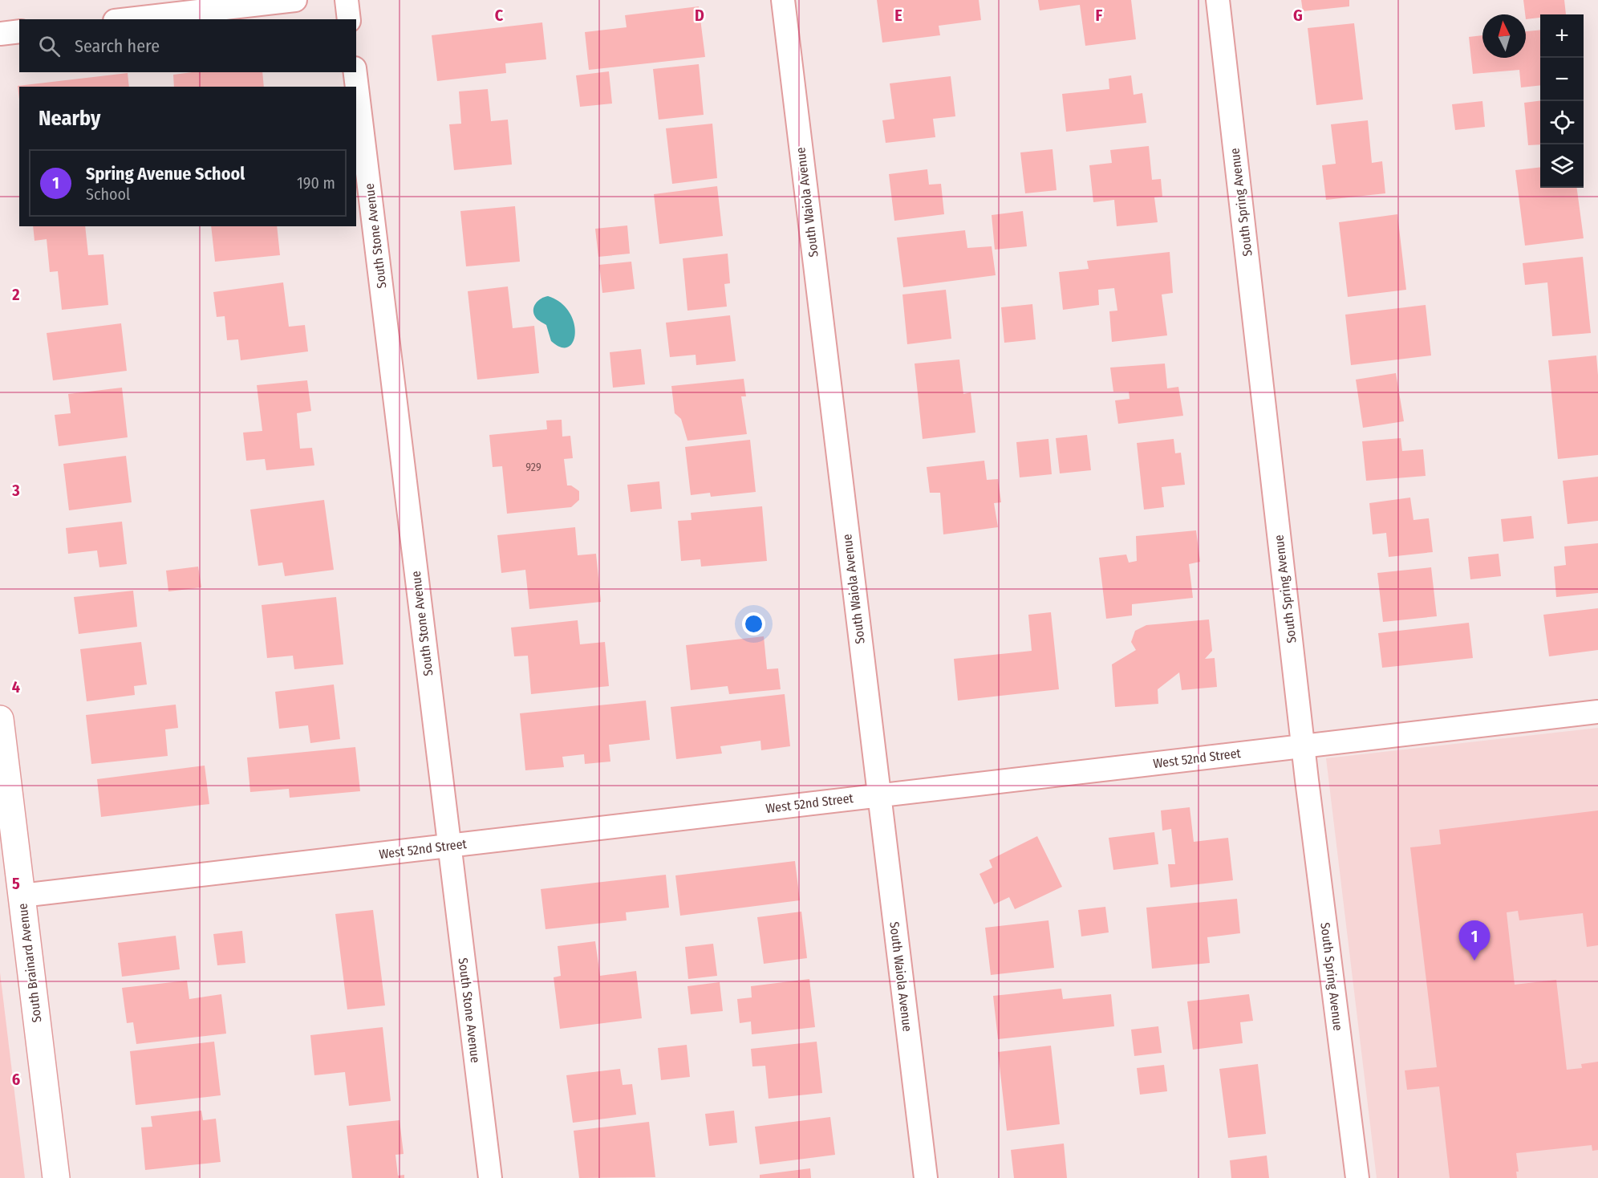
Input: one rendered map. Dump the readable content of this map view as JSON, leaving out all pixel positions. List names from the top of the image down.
{
  "streets": {
    "street": [
      "South Waiola Avenue",
      "South Spring Avenue",
      "South Stone Avenue",
      "West 52nd Street",
      "South Brainard Avenue"
    ]
  },
  "crossings": [
    ["South Waiola Avenue", "West 52nd Street"],
    ["South Spring Avenue", "West 52nd Street"],
    ["South Stone Avenue", "West 52nd Street"],
    ["West 52nd Street", "South Brainard Avenue"]
  ],
  "house_numbers": ["929"],
  "north": "top",
  "page": {
    "map_buttons": ["+", "−"],
    "search": "Search here",
    "heading": "Nearby",
    "list": [
      {
        "mark": "1",
        "name": "Spring Avenue School",
        "note": "School",
        "value": "190 m"
      }
    ],
    "pins": "1"
  },
  "grid": {
    "columns": [
      "C",
      "D",
      "E",
      "F",
      "G"
    ],
    "rows": [
      "2",
      "3",
      "4",
      "5",
      "6"
    ]
  }
}
